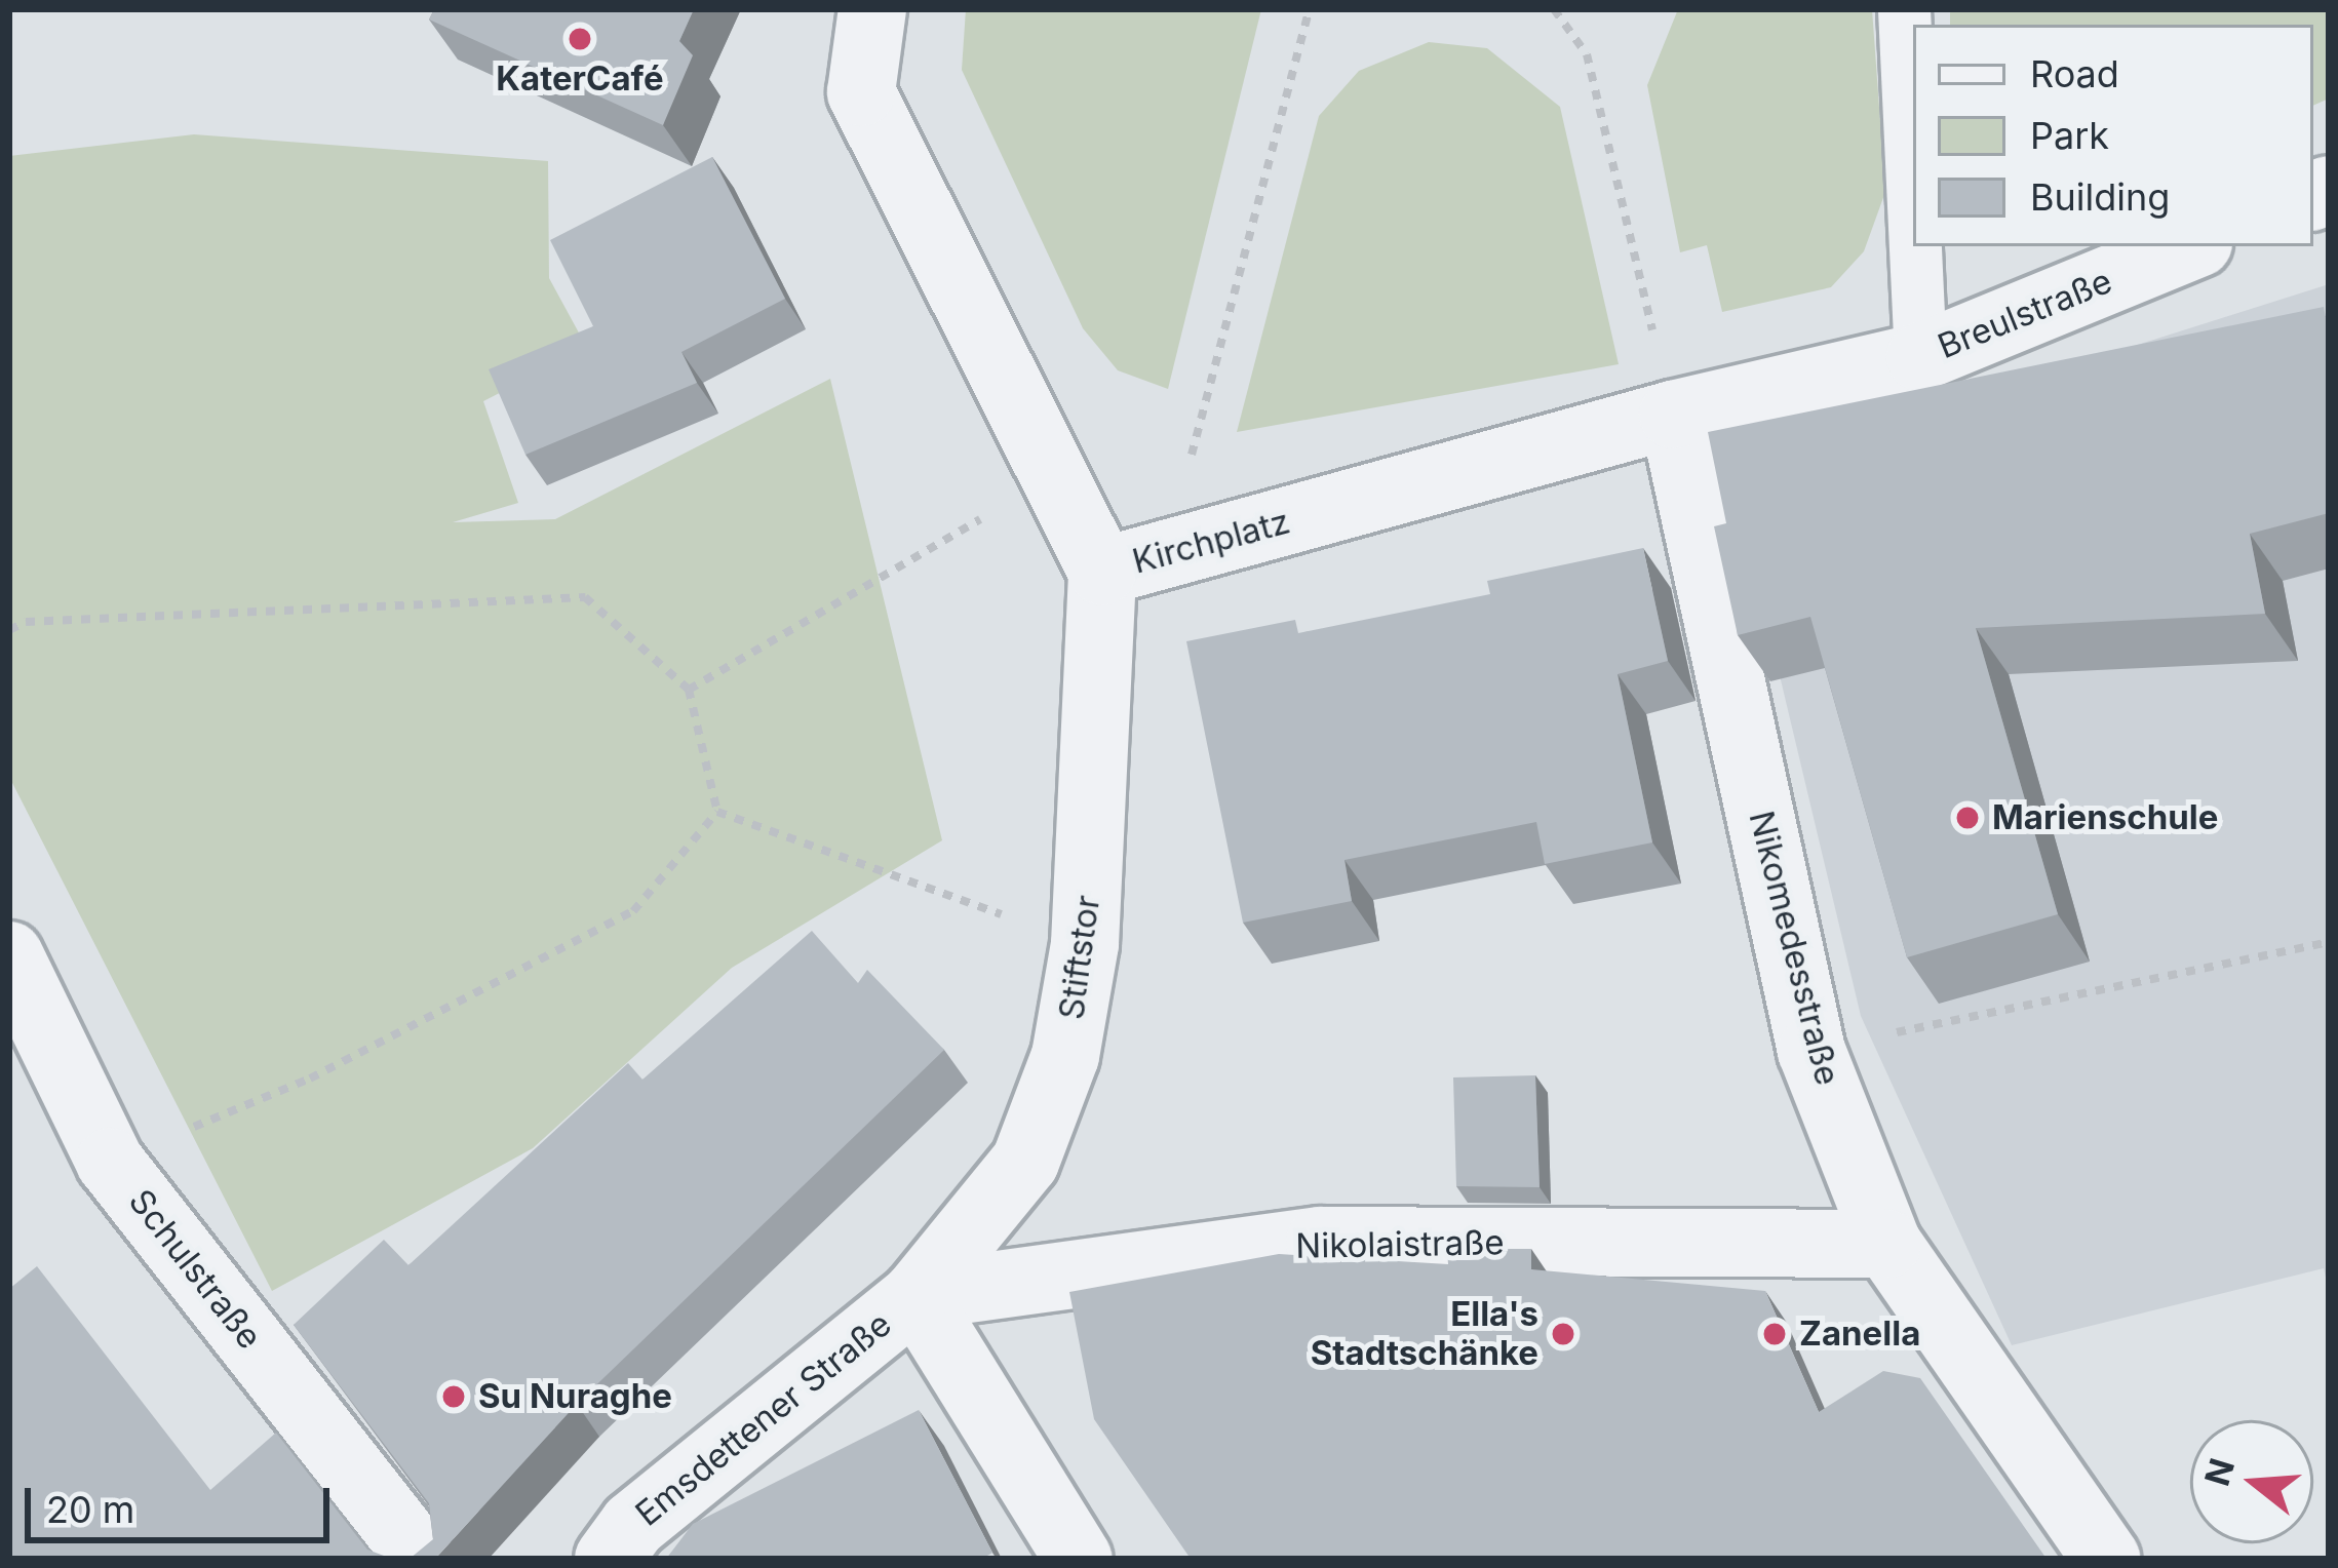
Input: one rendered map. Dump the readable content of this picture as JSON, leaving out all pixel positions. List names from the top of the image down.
{
  "streets": {
    "street": [
      "Breulstraße",
      "Kirchplatz",
      "Nikomedesstraße",
      "Stiftstor",
      "Nikolaistraße",
      "Schulstraße",
      "Emsdettener Straße"
    ]
  },
  "crossings": [
    ["Breulstraße", "Kirchplatz"],
    ["Kirchplatz", "Nikomedesstraße"],
    ["Kirchplatz", "Stiftstor"],
    ["Nikomedesstraße", "Nikolaistraße"],
    ["Stiftstor", "Nikolaistraße"],
    ["Stiftstor", "Emsdettener Straße"],
    ["Nikolaistraße", "Emsdettener Straße"]
  ],
  "places": [
    "KaterCafé",
    "Marienschule",
    "Ella's Stadtschänke",
    "Zanella",
    "Su Nuraghe"
  ],
  "legend": ["Road", "Park", "Building"],
  "scale_bar": "20 m",
  "north": "left"
}
